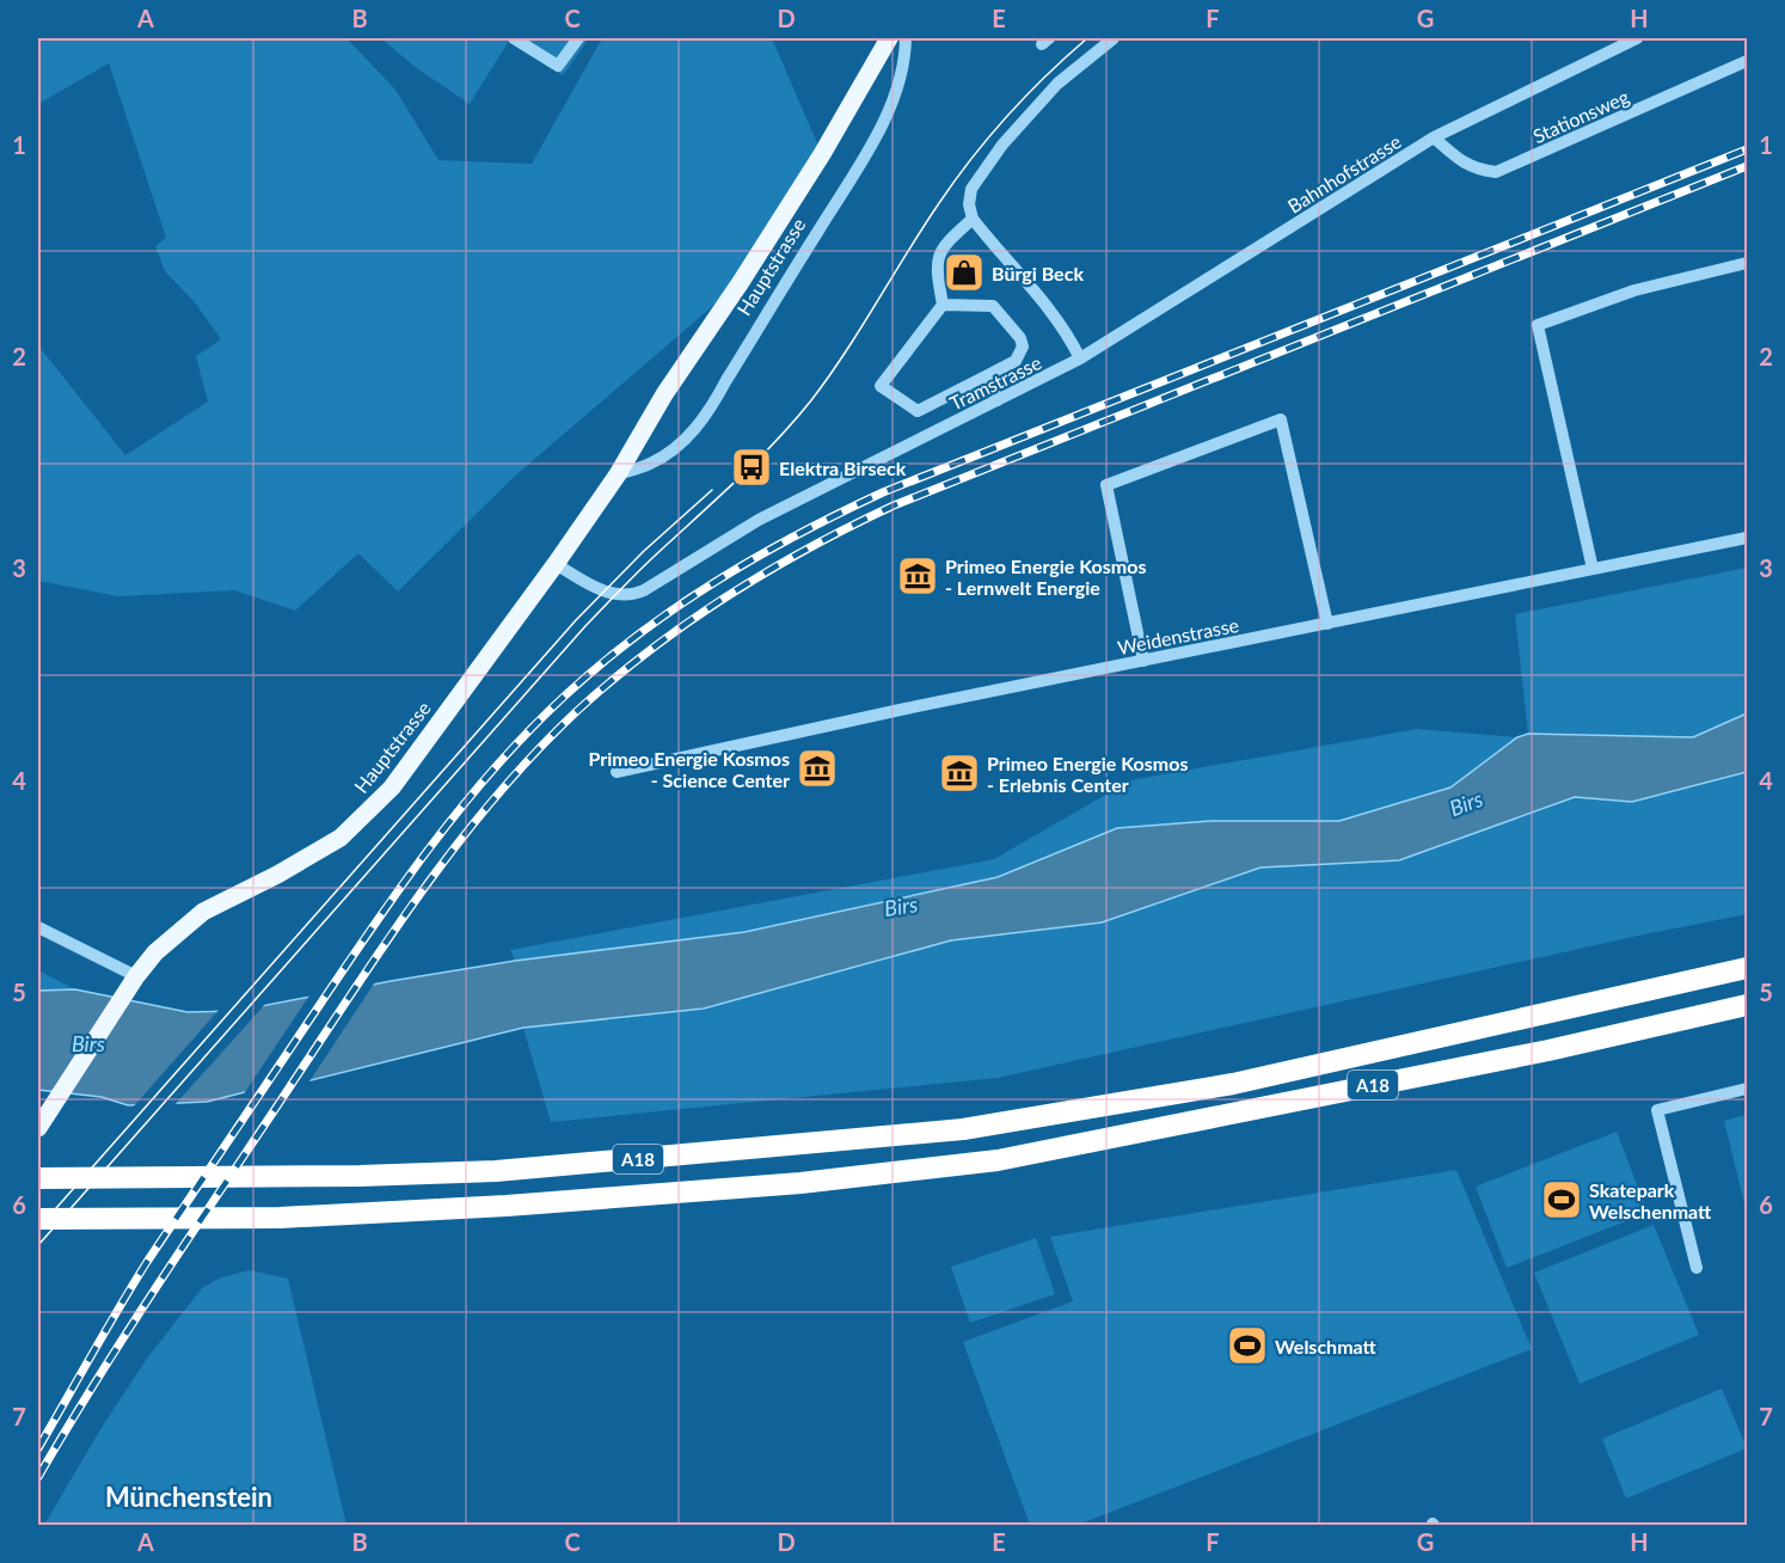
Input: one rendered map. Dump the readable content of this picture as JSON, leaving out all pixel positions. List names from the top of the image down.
{
  "streets": {
    "highway": ["A18"],
    "main road": ["Hauptstrasse"],
    "street": [
      "Stationsweg",
      "Bahnhofstrasse",
      "Tramstrasse",
      "Weidenstrasse"
    ]
  },
  "crossings": [
    ["Stationsweg", "Bahnhofstrasse"],
    ["Bahnhofstrasse", "Tramstrasse"],
    ["Hauptstrasse", "Tramstrasse"]
  ],
  "districts": ["Münchenstein"],
  "water": ["Birs"],
  "places": {
    "shop": ["Bürgi Beck"],
    "bus stop": ["Elektra Birseck"],
    "museum": ["Primeo Energie Kosmos - Lernwelt Energie", "Primeo Energie Kosmos - Science Center", "Primeo Energie Kosmos - Erlebnis Center"],
    "sports": ["Skatepark Welschenmatt", "Welschmatt"]
  },
  "grid": {
    "columns": [
      "A",
      "B",
      "C",
      "D",
      "E",
      "F",
      "G",
      "H"
    ],
    "rows": [
      "1",
      "2",
      "3",
      "4",
      "5",
      "6",
      "7"
    ]
  }
}
